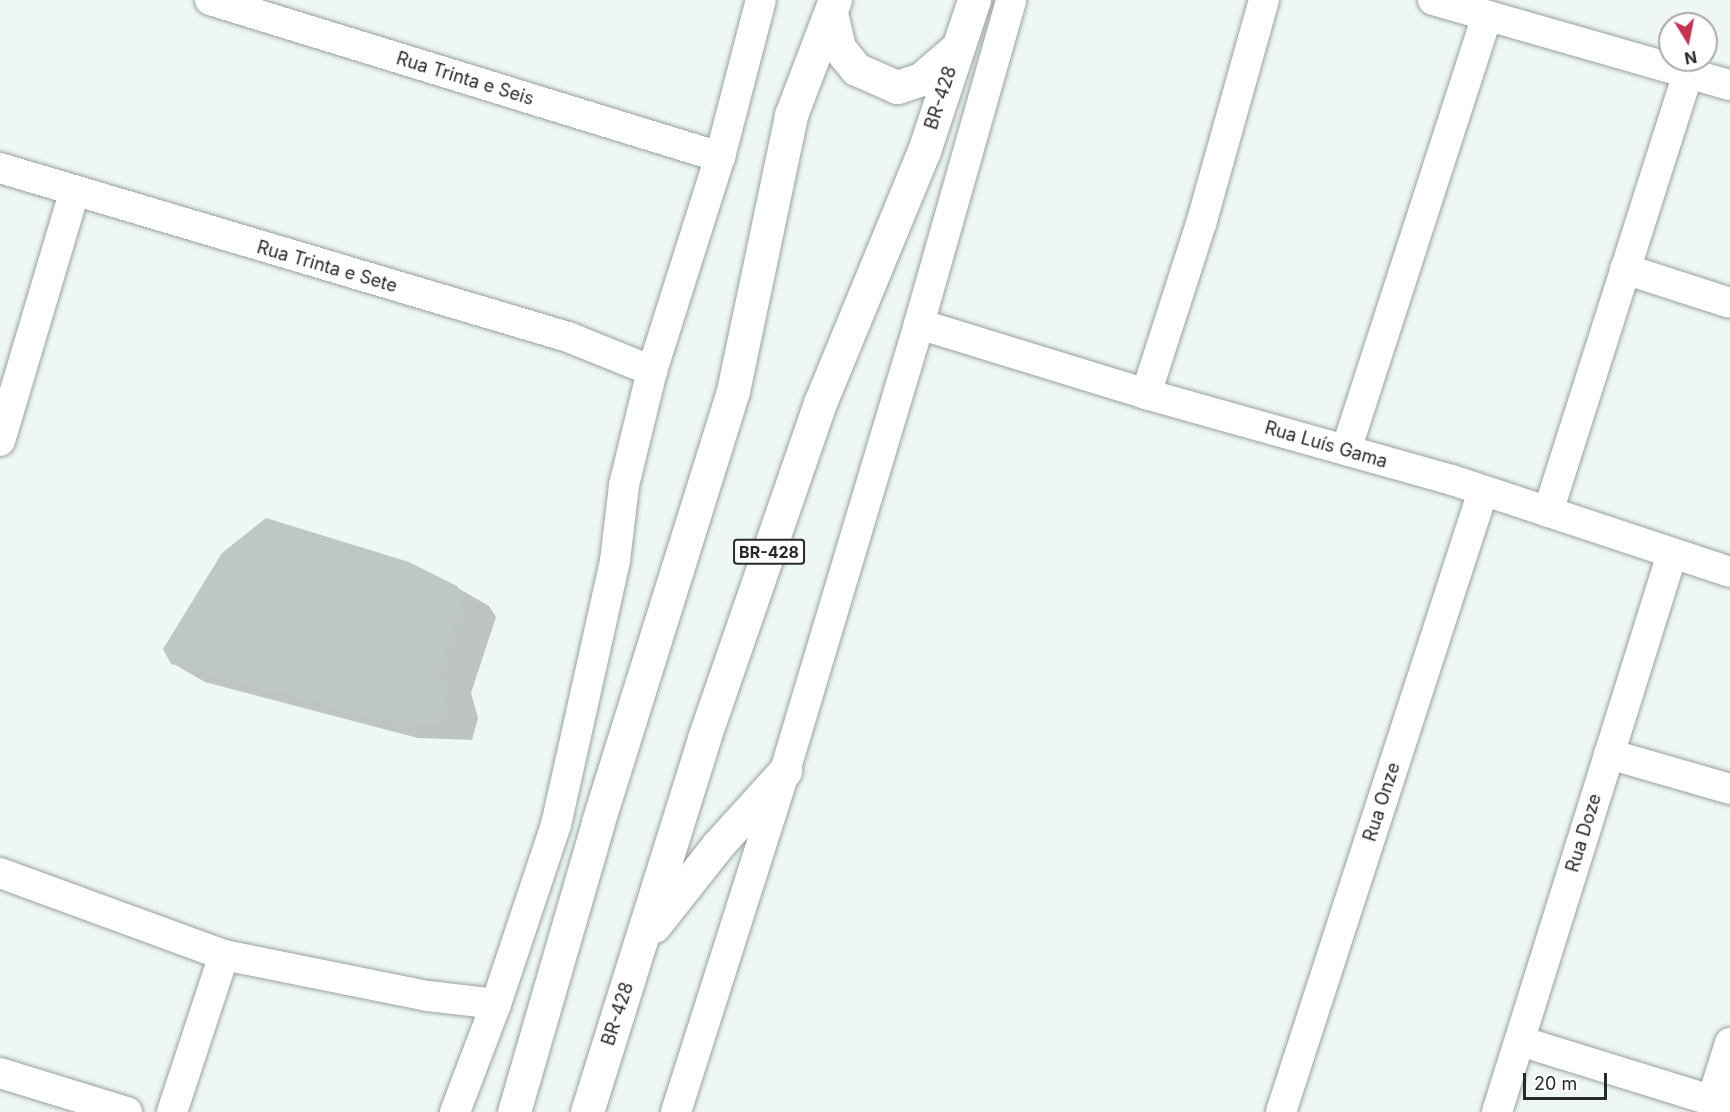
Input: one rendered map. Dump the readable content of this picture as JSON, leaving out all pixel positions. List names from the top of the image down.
{
  "streets": {
    "highway": ["BR-428"],
    "street": [
      "Rua Trinta e Seis",
      "Rua Trinta e Sete",
      "Rua Luís Gama",
      "Rua Onze",
      "Rua Doze"
    ]
  },
  "crossings": [
    ["Rua Luís Gama", "Rua Onze"],
    ["Rua Luís Gama", "Rua Doze"]
  ],
  "scale_bar": "20 m",
  "north": "bottom"
}
